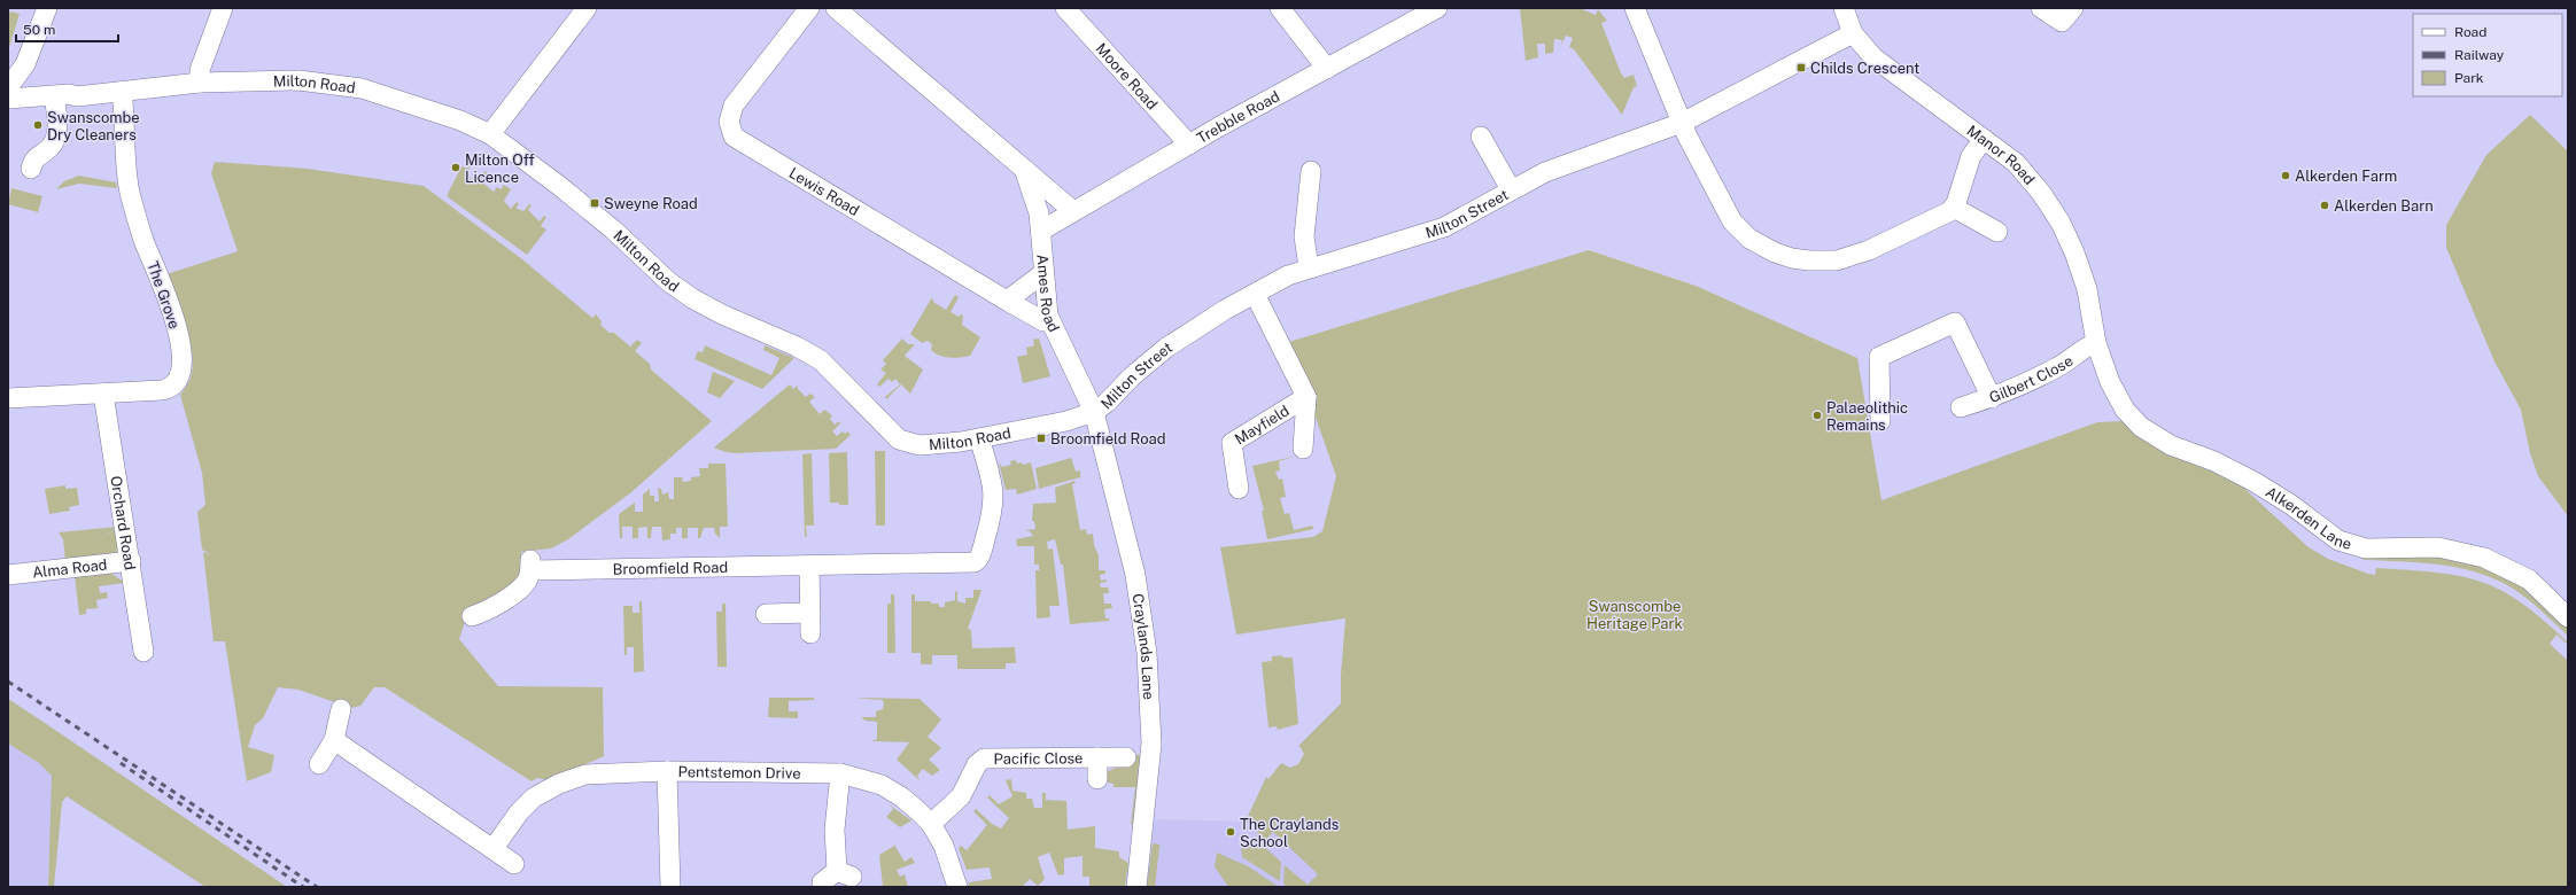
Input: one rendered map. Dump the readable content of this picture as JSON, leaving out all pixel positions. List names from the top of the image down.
{
  "streets": {
    "street": [
      "Moore Road",
      "Milton Road",
      "Trebble Road",
      "Manor Road",
      "Lewis Road",
      "Milton Street",
      "Ames Road",
      "The Grove",
      "Gilbert Close",
      "Mayfield",
      "Alkerden Lane",
      "Orchard Road",
      "Alma Road",
      "Broomfield Road",
      "Craylands Lane",
      "Pacific Close",
      "Pentstemon Drive"
    ]
  },
  "crossings": [
    ["Moore Road", "Trebble Road"],
    ["Milton Road", "Milton Street"],
    ["Milton Road", "Ames Road"],
    ["Milton Road", "The Grove"],
    ["Milton Road", "Broomfield Road"],
    ["Milton Road", "Craylands Lane"],
    ["Trebble Road", "Ames Road"],
    ["Manor Road", "Milton Street"],
    ["Manor Road", "Gilbert Close"],
    ["Manor Road", "Alkerden Lane"],
    ["Lewis Road", "Ames Road"],
    ["Milton Street", "Ames Road"],
    ["Milton Street", "Craylands Lane"],
    ["Ames Road", "Craylands Lane"],
    ["The Grove", "Orchard Road"],
    ["Gilbert Close", "Alkerden Lane"],
    ["Orchard Road", "Alma Road"],
    ["Pacific Close", "Pentstemon Drive"]
  ],
  "parks": ["Swanscombe Heritage Park"],
  "places": {
    "transit": ["Childs Crescent", "Sweyne Road", "Broomfield Road"],
    "other": [
      "Swanscombe Dry Cleaners",
      "Milton Off Licence",
      "Alkerden Farm",
      "Alkerden Barn",
      "Palaeolithic Remains",
      "The Craylands School"
    ]
  },
  "legend": ["Road", "Railway", "Park"],
  "scale_bar": "50 m"
}
